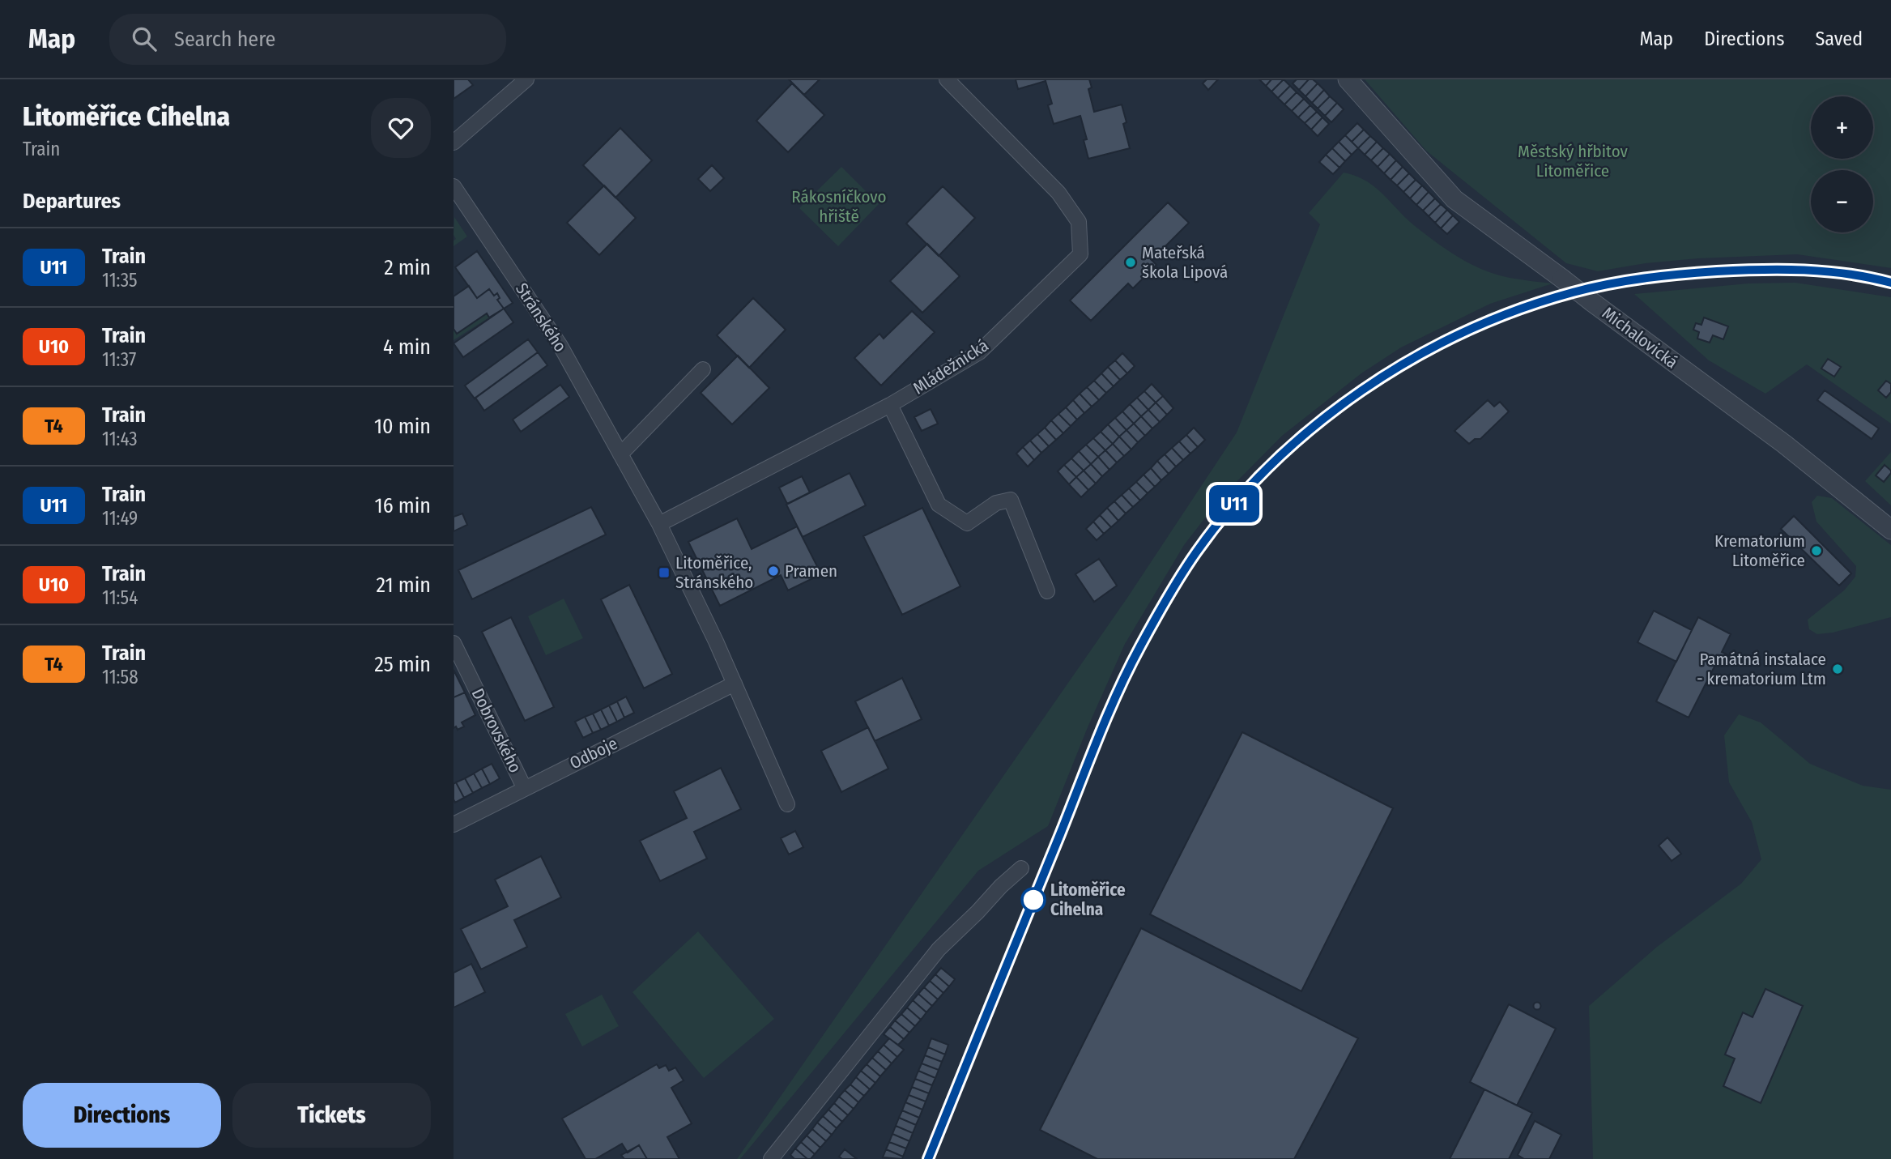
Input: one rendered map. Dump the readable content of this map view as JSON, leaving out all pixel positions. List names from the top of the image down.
{
  "streets": {
    "street": [
      "Stránského",
      "Michalovická",
      "Mládežnická",
      "Dobrovského",
      "Odboje"
    ]
  },
  "crossings": [
    ["Stránského", "Mládežnická"],
    ["Stránského", "Odboje"],
    ["Dobrovského", "Odboje"]
  ],
  "parks": ["Městský hřbitov Litoměřice", "Rákosníčkovo hřiště"],
  "places": {
    "other": [
      "Mateřská škola Lipová",
      "Krematorium Litoměřice",
      "Pramen",
      "Památná instalace - krematorium Ltm",
      "Litoměřice Cihelna"
    ],
    "transit": ["Litoměřice, Stránského"]
  },
  "page": {
    "header": "Map",
    "search": "Search here",
    "nav": ["Map", "Directions", "Saved"],
    "heading": [
      ["Litoměřice Cihelna", "Train"],
      "Departures"
    ],
    "on_map": "U11",
    "map_buttons": ["+", "−"],
    "list": [
      {
        "mark": "U11",
        "name": "Train",
        "note": "11:35",
        "value": "2 min"
      },
      {
        "mark": "U10",
        "name": "Train",
        "note": "11:37",
        "value": "4 min"
      },
      {
        "mark": "T4",
        "name": "Train",
        "note": "11:43",
        "value": "10 min"
      },
      {
        "mark": "U11",
        "name": "Train",
        "note": "11:49",
        "value": "16 min"
      },
      {
        "mark": "U10",
        "name": "Train",
        "note": "11:54",
        "value": "21 min"
      },
      {
        "mark": "T4",
        "name": "Train",
        "note": "11:58",
        "value": "25 min"
      }
    ],
    "buttons": ["Directions", "Tickets"]
  }
}
